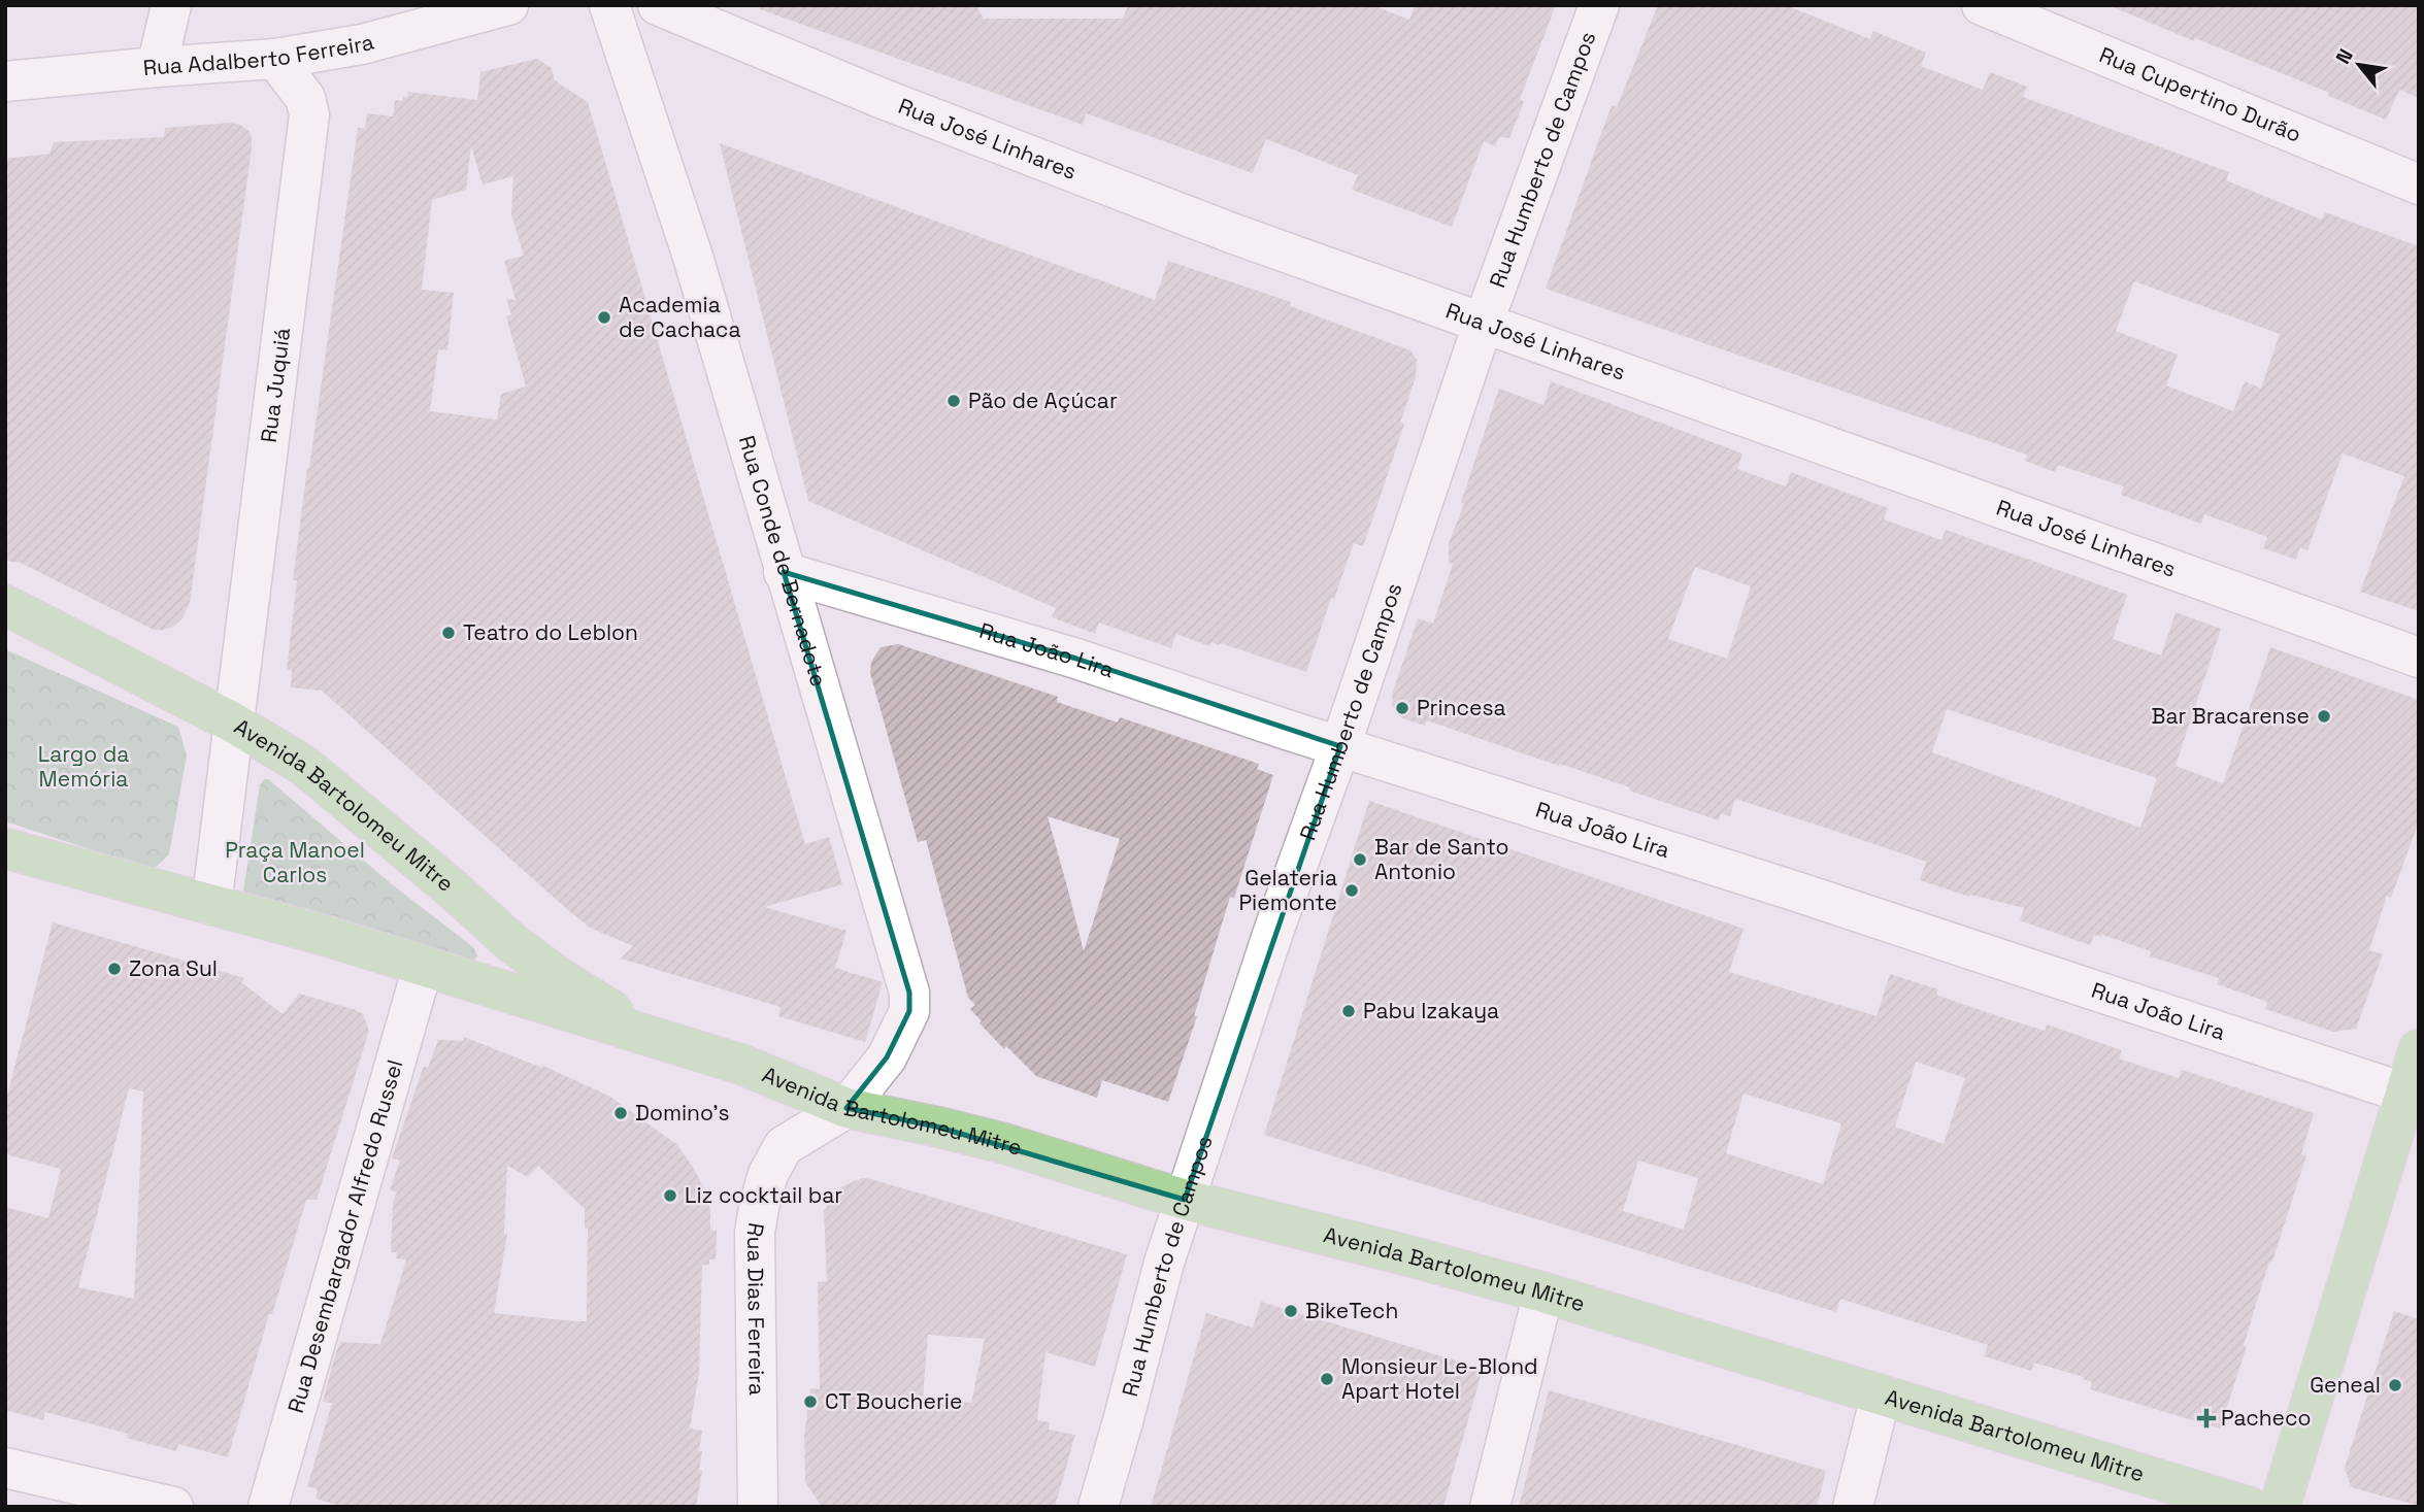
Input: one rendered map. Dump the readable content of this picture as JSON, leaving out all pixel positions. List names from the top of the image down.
{
  "streets": {
    "main road": ["Avenida Bartolomeu Mitre"],
    "street": [
      "Rua Adalberto Ferreira",
      "Rua Cupertino Durão",
      "Rua José Linhares",
      "Rua Humberto de Campos",
      "Rua Juquiá",
      "Rua Conde de Bernadote",
      "Rua João Lira",
      "Rua Desembargador Alfredo Russel",
      "Rua Dias Ferreira"
    ]
  },
  "crossings": [
    ["Rua Adalberto Ferreira", "Rua Juquiá"],
    ["Rua José Linhares", "Rua Humberto de Campos"],
    ["Rua Humberto de Campos", "Rua João Lira"],
    ["Rua Humberto de Campos", "Avenida Bartolomeu Mitre"],
    ["Rua Juquiá", "Avenida Bartolomeu Mitre"],
    ["Rua Conde de Bernadote", "Rua João Lira"],
    ["Rua Conde de Bernadote", "Avenida Bartolomeu Mitre"],
    ["Rua Conde de Bernadote", "Rua Dias Ferreira"],
    ["Avenida Bartolomeu Mitre", "Rua Desembargador Alfredo Russel"],
    ["Avenida Bartolomeu Mitre", "Rua Dias Ferreira"]
  ],
  "parks": ["Largo da Memória", "Praça Manoel Carlos"],
  "places": {
    "other": [
      "Academia de Cachaca",
      "Pão de Açúcar",
      "Teatro do Leblon",
      "Princesa",
      "Bar Bracarense",
      "Bar de Santo Antonio",
      "Gelateria Piemonte",
      "Zona Sul",
      "Pabu Izakaya",
      "Domino's",
      "Liz cocktail bar",
      "BikeTech",
      "Monsieur Le-Blond Apart Hotel",
      "Geneal",
      "CT Boucherie"
    ],
    "health": ["Pacheco"]
  },
  "north": "top left"
}
